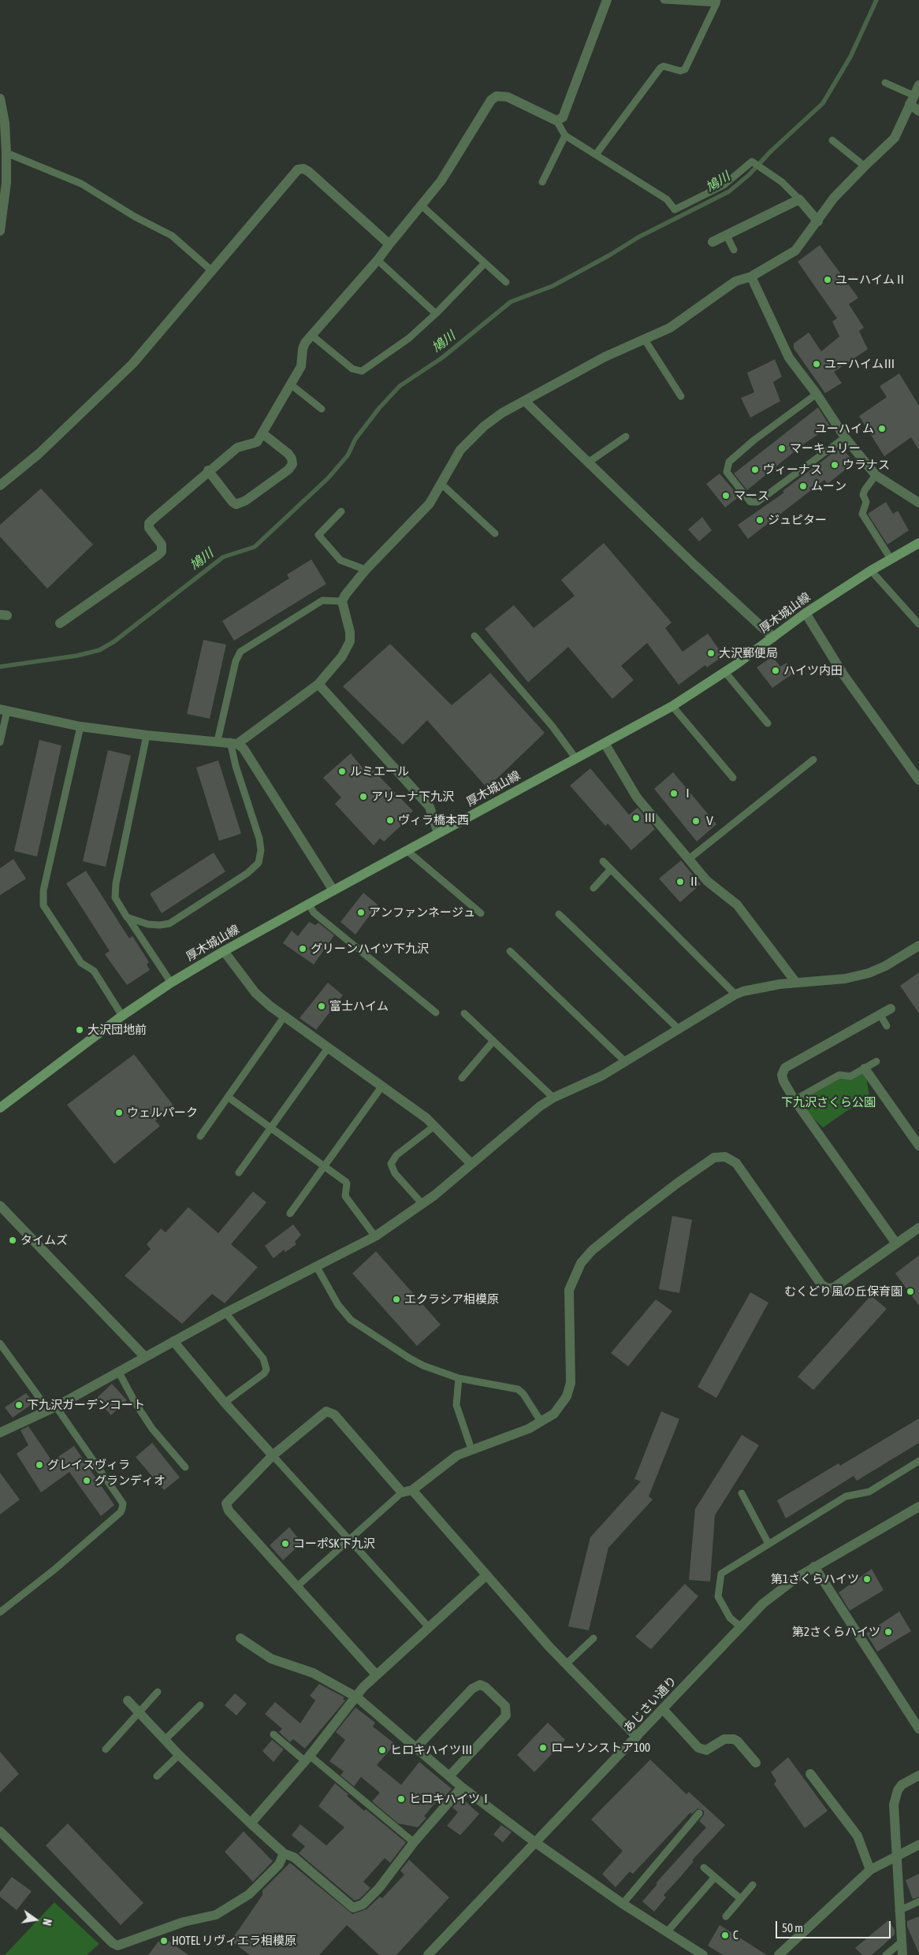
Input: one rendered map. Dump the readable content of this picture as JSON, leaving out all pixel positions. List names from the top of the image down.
{
  "streets": {
    "main road": ["厚木城山線"],
    "street": ["あじさい通り"]
  },
  "water": ["鳩川"],
  "parks": ["下九沢さくら公園"],
  "places": [
    "ユーハイムⅡ",
    "ユーハイムⅢ",
    "ユーハイム",
    "マーキュリー",
    "ウラナス",
    "ヴィーナス",
    "ムーン",
    "マース",
    "ジュピター",
    "大沢郵便局",
    "ハイツ内田",
    "ルミエール",
    "Ⅰ",
    "アリーナ下九沢",
    "Ⅲ",
    "ヴィラ橋本西",
    "Ⅴ",
    "Ⅱ",
    "アンファンネージュ",
    "グリーンハイツ下九沢",
    "富士ハイム",
    "大沢団地前",
    "ウェルパーク",
    "タイムズ",
    "むくどり風の丘保育園",
    "エクラシア相模原",
    "下九沢ガーデンコート",
    "グレイスヴィラ",
    "グランディオ",
    "コーポSK下九沢",
    "第1さくらハイツ",
    "第2さくらハイツ",
    "ローソンストア100",
    "ヒロキハイツⅢ",
    "ヒロキハイツⅠ",
    "C",
    "HOTEL リヴィエラ相模原"
  ],
  "scale_bar": "50 m",
  "north": "right"
}
